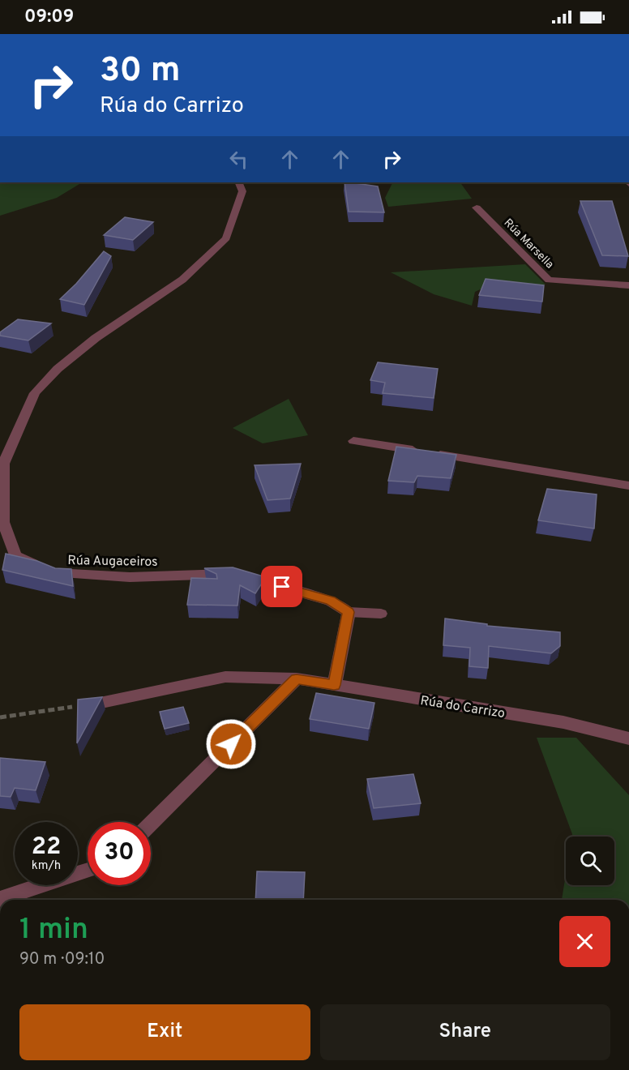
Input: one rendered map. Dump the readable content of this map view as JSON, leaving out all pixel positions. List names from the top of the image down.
{
  "streets": {
    "street": ["Rúa Marsella", "Rúa Augaceiros", "Rúa do Carrizo"]
  },
  "page": {
    "status": "09:09",
    "turn": ["30 m", "Rúa do Carrizo"],
    "speed": "22 km/h",
    "limit": "30",
    "heading": ["1 min", "90 m · 09:10"],
    "buttons": ["Exit", "Share"]
  }
}
